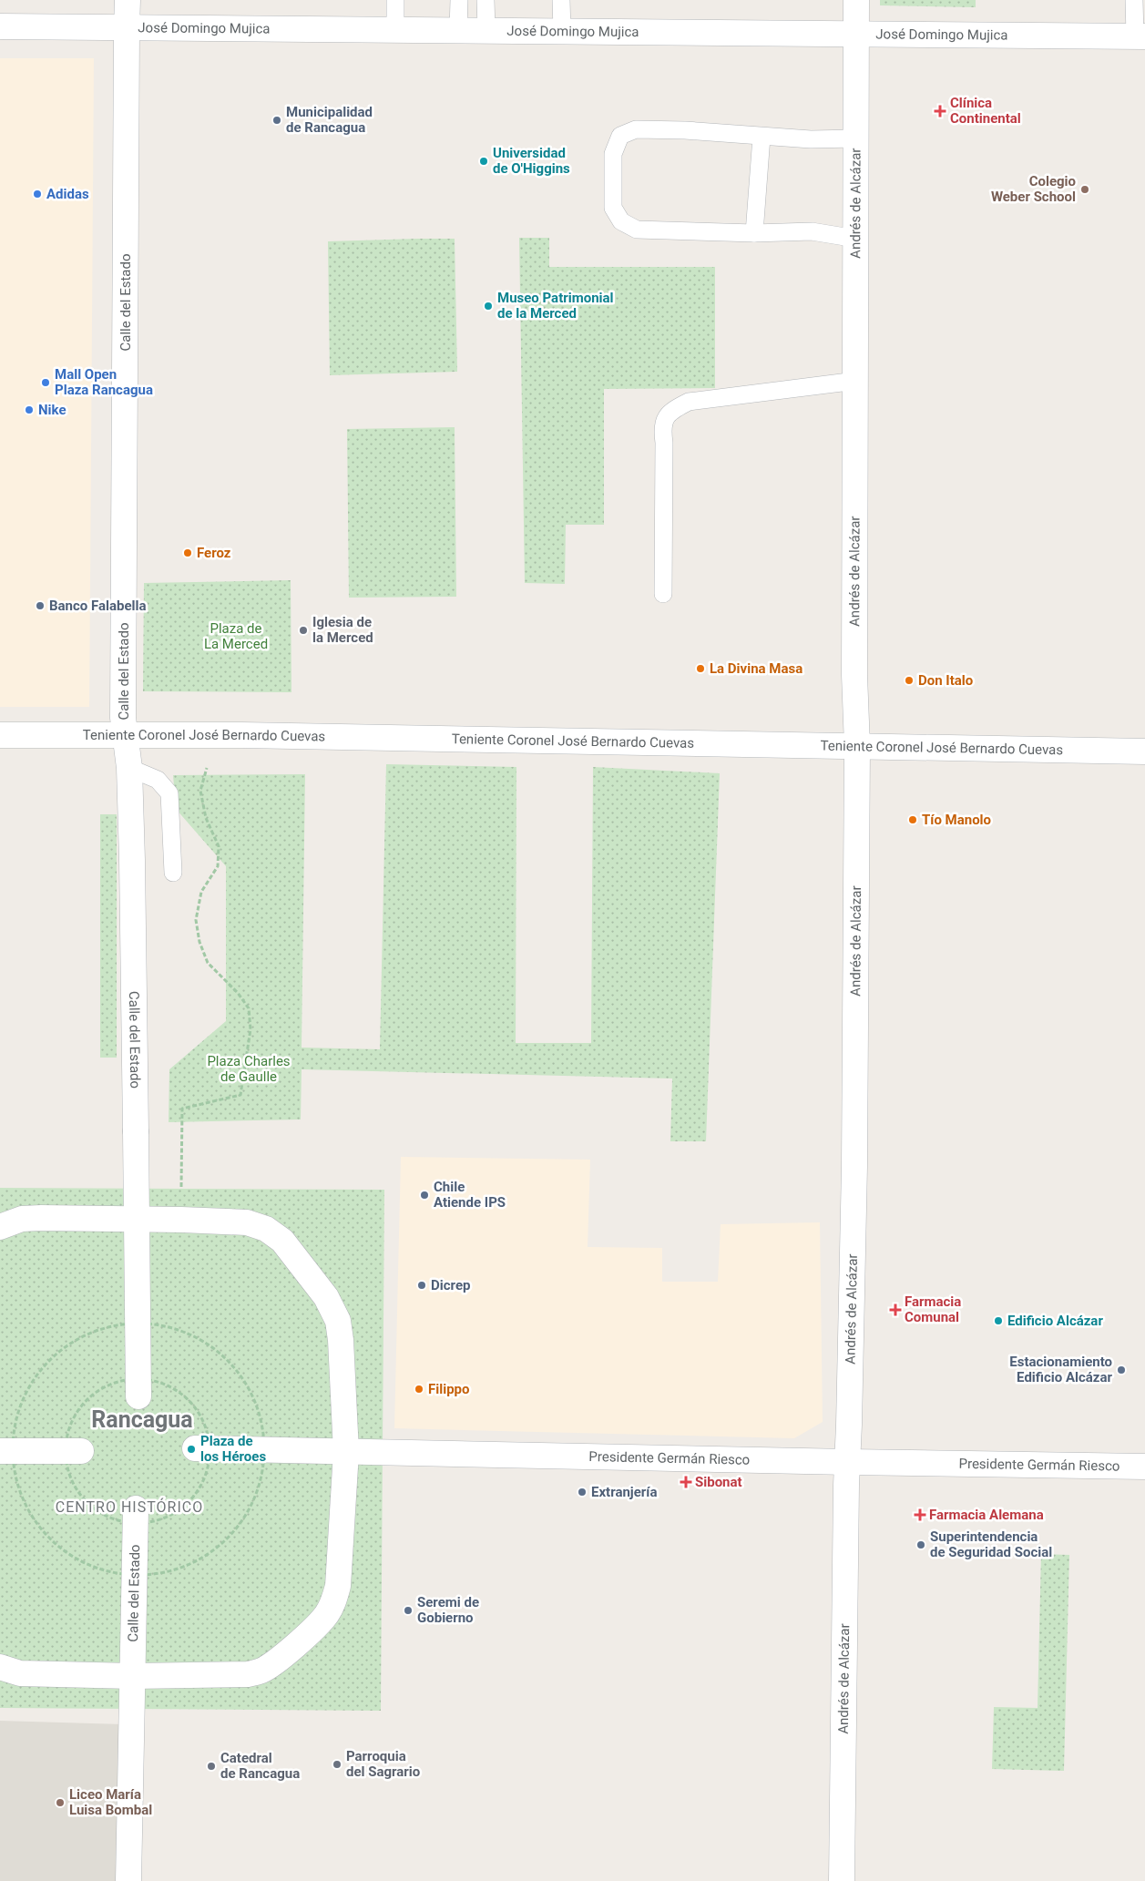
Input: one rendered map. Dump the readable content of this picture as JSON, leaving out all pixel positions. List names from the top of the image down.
{
  "streets": {
    "street": [
      "José Domingo Mujica",
      "Andrés de Alcázar",
      "Calle del Estado",
      "Teniente Coronel José Bernardo Cuevas",
      "Presidente Germán Riesco"
    ]
  },
  "crossings": [
    ["José Domingo Mujica", "Andrés de Alcázar"],
    ["José Domingo Mujica", "Calle del Estado"],
    ["Andrés de Alcázar", "Teniente Coronel José Bernardo Cuevas"],
    ["Andrés de Alcázar", "Presidente Germán Riesco"],
    ["Calle del Estado", "Teniente Coronel José Bernardo Cuevas"],
    ["Calle del Estado", "Presidente Germán Riesco"]
  ],
  "districts": ["Rancagua", "CENTRO HISTÓRICO"],
  "parks": ["Plaza de La Merced", "Plaza Charles de Gaulle"],
  "places": {
    "health": [
      "Clínica Continental",
      "Farmacia Comunal",
      "Sibonat",
      "Farmacia Alemana"
    ],
    "other": [
      "Municipalidad de Rancagua",
      "Universidad de O'Higgins",
      "Colegio Weber School",
      "Adidas",
      "Museo Patrimonial de la Merced",
      "Mall Open Plaza Rancagua",
      "Nike",
      "Feroz",
      "Banco Falabella",
      "Iglesia de la Merced",
      "La Divina Masa",
      "Don Italo",
      "Tío Manolo",
      "Chile Atiende IPS",
      "Dicrep",
      "Edificio Alcázar",
      "Estacionamiento Edificio Alcázar",
      "Filippo",
      "Plaza de los Héroes",
      "Extranjería",
      "Superintendencia de Seguridad Social",
      "Seremi de Gobierno",
      "Parroquia del Sagrario",
      "Catedral de Rancagua",
      "Liceo María Luisa Bombal"
    ]
  }
}
